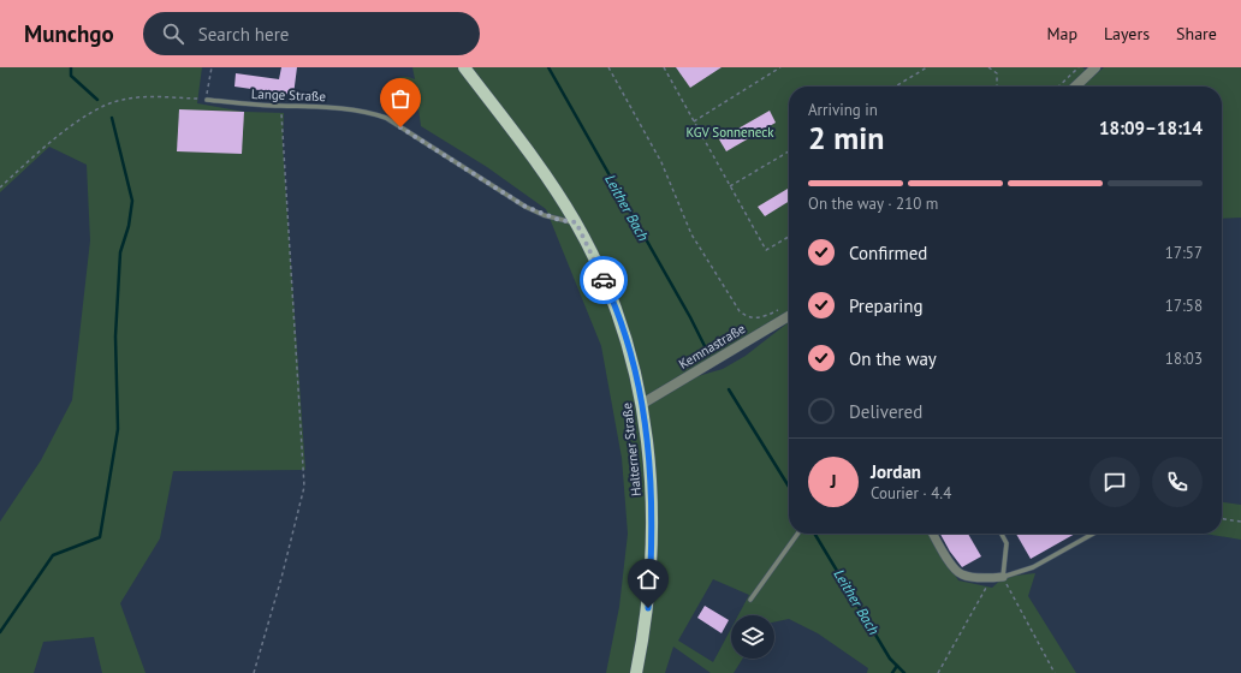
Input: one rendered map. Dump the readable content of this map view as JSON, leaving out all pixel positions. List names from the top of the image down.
{
  "streets": {
    "main road": ["Halterner Straße"],
    "street": ["Kemnastraße"],
    "lane": ["Lange Straße"]
  },
  "crossings": [
    ["Lange Straße", "Halterner Straße"],
    ["Kemnastraße", "Halterner Straße"]
  ],
  "water": ["Leither Bach"],
  "parks": ["KGV Sonneneck"],
  "page": {
    "header": "Munchgo",
    "search": "Search here",
    "nav": ["Map", "Layers", "Share"],
    "heading": ["2 min", "Arriving in", "18:09–18:14"],
    "panel": ["Jordan", "Courier · 4.4"],
    "bar": "On the way · 210 m",
    "list": [
      ["Confirmed", "17:57"],
      ["Preparing", "17:58"],
      ["On the way", "18:03"],
      "Delivered"
    ],
    "round": "J"
  }
}
